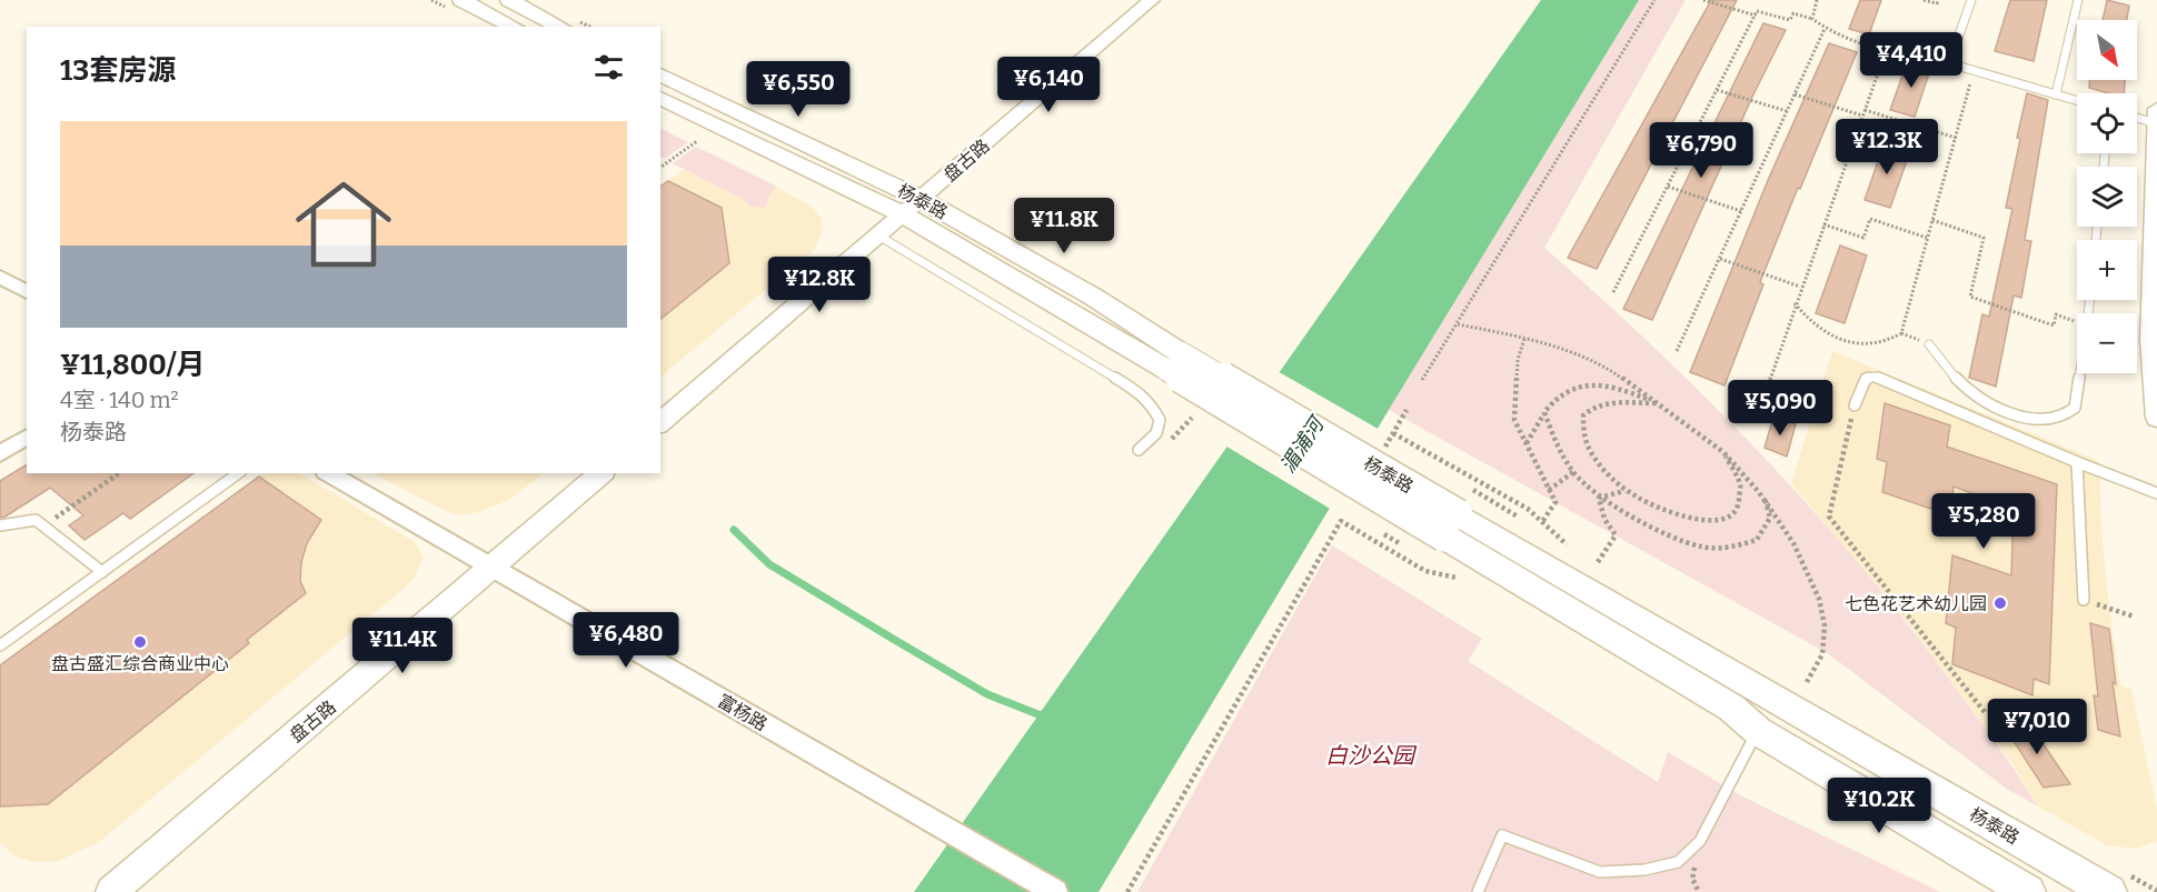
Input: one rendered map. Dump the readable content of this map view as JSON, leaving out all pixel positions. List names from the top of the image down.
{
  "streets": {
    "main road": ["杨泰路"],
    "street": ["盘古路", "富杨路"]
  },
  "crossings": [
    ["盘古路", "杨泰路"],
    ["盘古路", "富杨路"]
  ],
  "water": ["湄浦河"],
  "parks": ["白沙公园"],
  "places": ["七色花艺术幼儿园", "盘古盛汇综合商业中心"],
  "north": "bottom right",
  "page": {
    "map_buttons": ["+", "−"],
    "heading": "13套房源",
    "price": [
      "¥4,410",
      "¥6,140",
      "¥6,550",
      "¥12.3K",
      "¥6,790",
      "¥11.8K",
      "¥12.8K",
      "¥5,090",
      "¥5,280",
      "¥6,480",
      "¥11.4K",
      "¥7,010",
      "¥10.2K"
    ],
    "list": [
      {
        "name": "¥11,800/月",
        "note": "4室 · 140 m² · 杨泰路"
      }
    ]
  }
}
